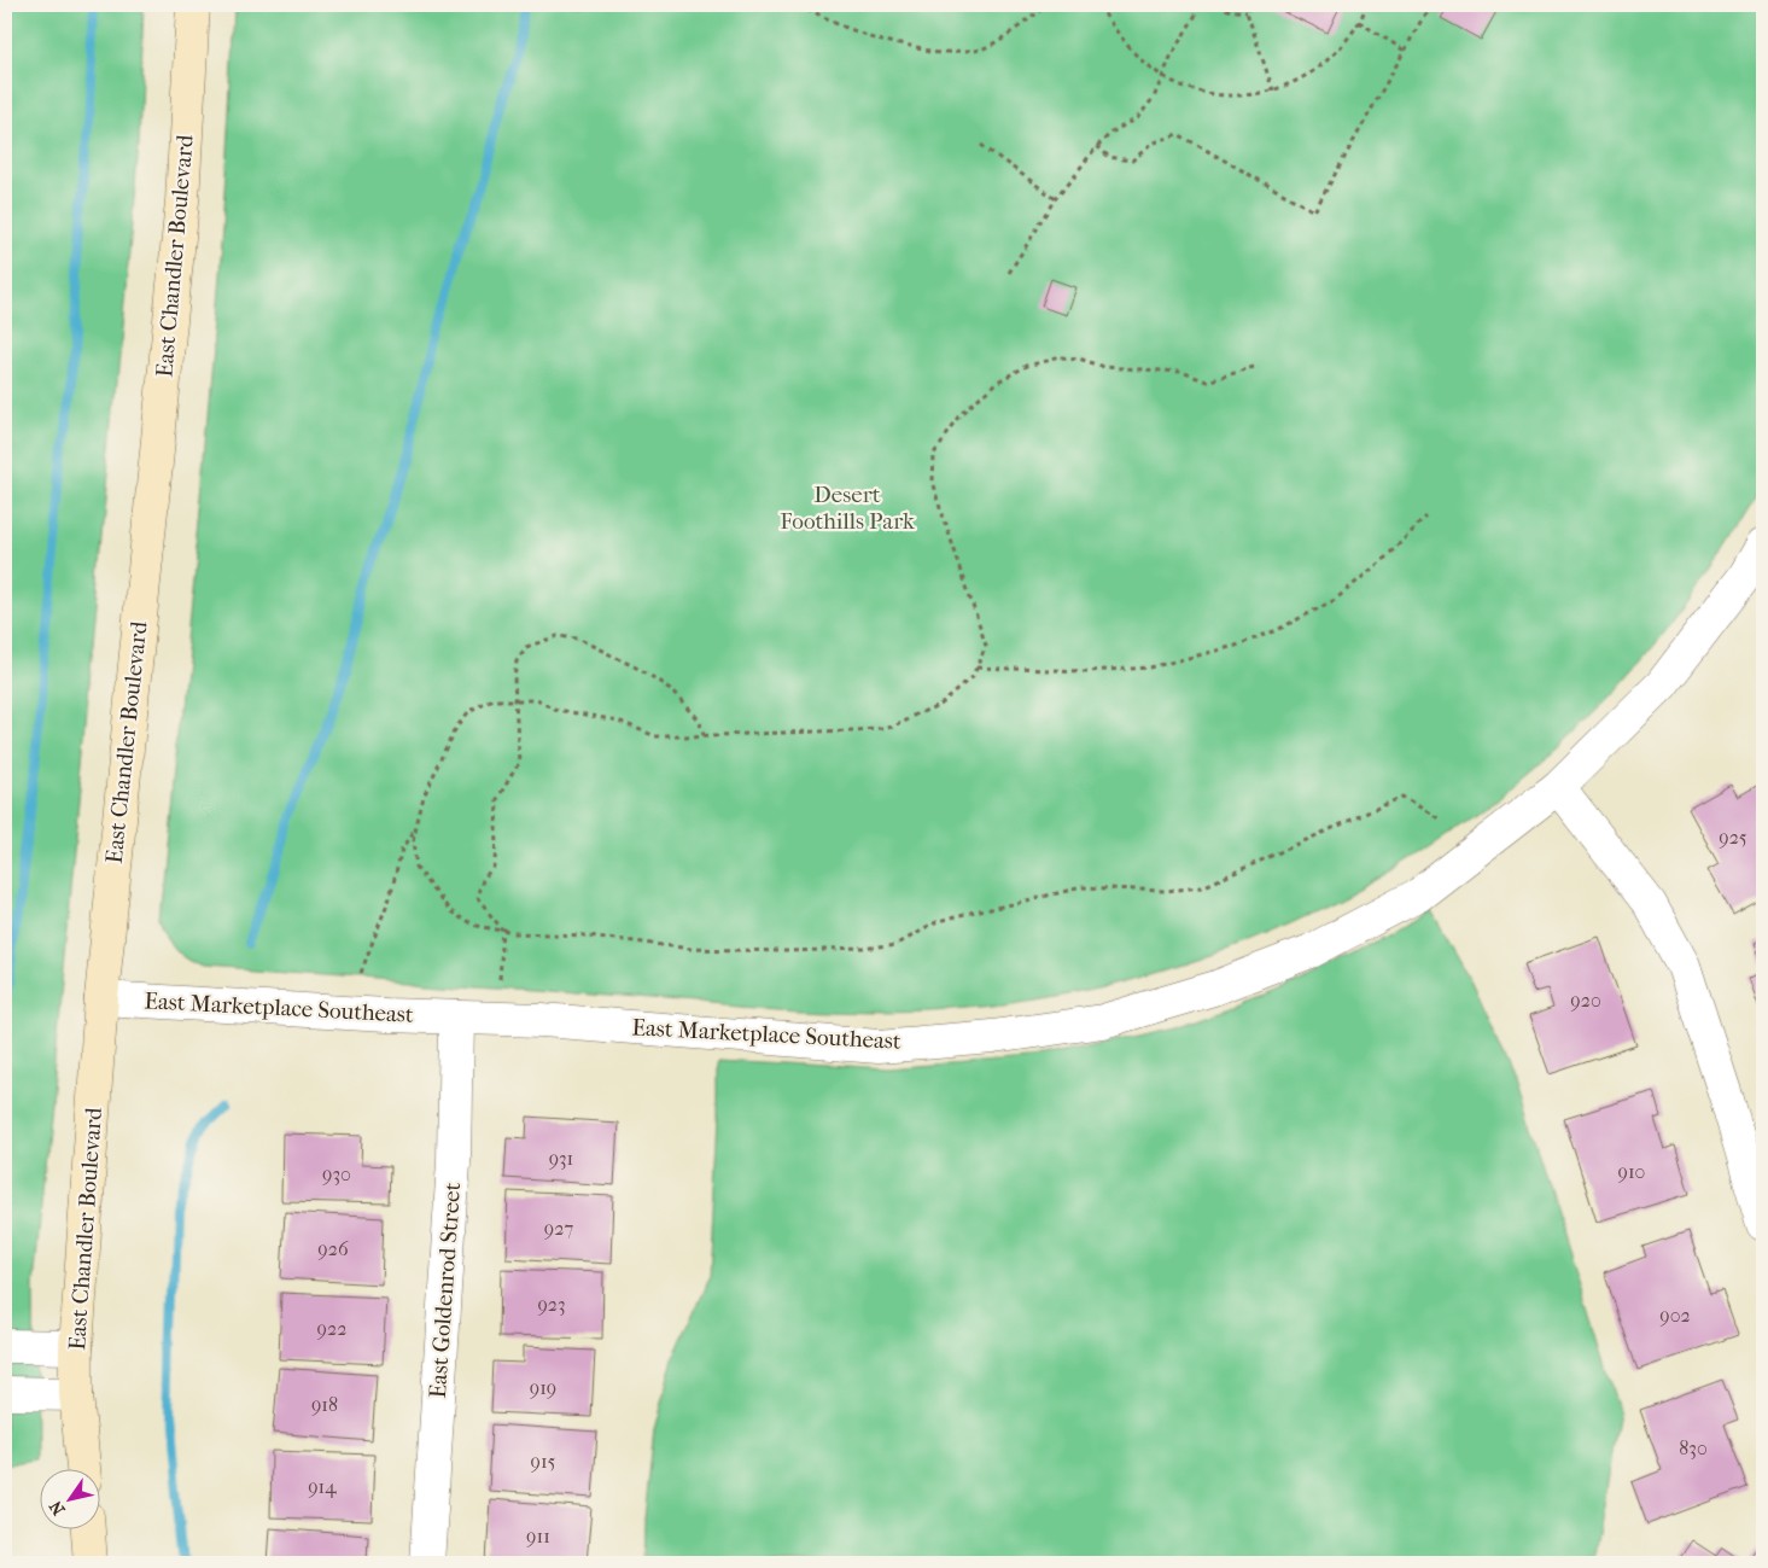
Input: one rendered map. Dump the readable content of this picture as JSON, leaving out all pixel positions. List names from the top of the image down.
{
  "streets": {
    "main road": ["East Chandler Boulevard"],
    "street": ["East Marketplace Southeast", "East Goldenrod Street"]
  },
  "crossings": [
    ["East Chandler Boulevard", "East Marketplace Southeast"],
    ["East Marketplace Southeast", "East Goldenrod Street"]
  ],
  "parks": ["Desert Foothills Park"],
  "house_numbers": [
    "925",
    "920",
    "931",
    "910",
    "930",
    "927",
    "926",
    "923",
    "902",
    "922",
    "919",
    "918",
    "830",
    "915",
    "914",
    "911"
  ],
  "north": "bottom left"
}
